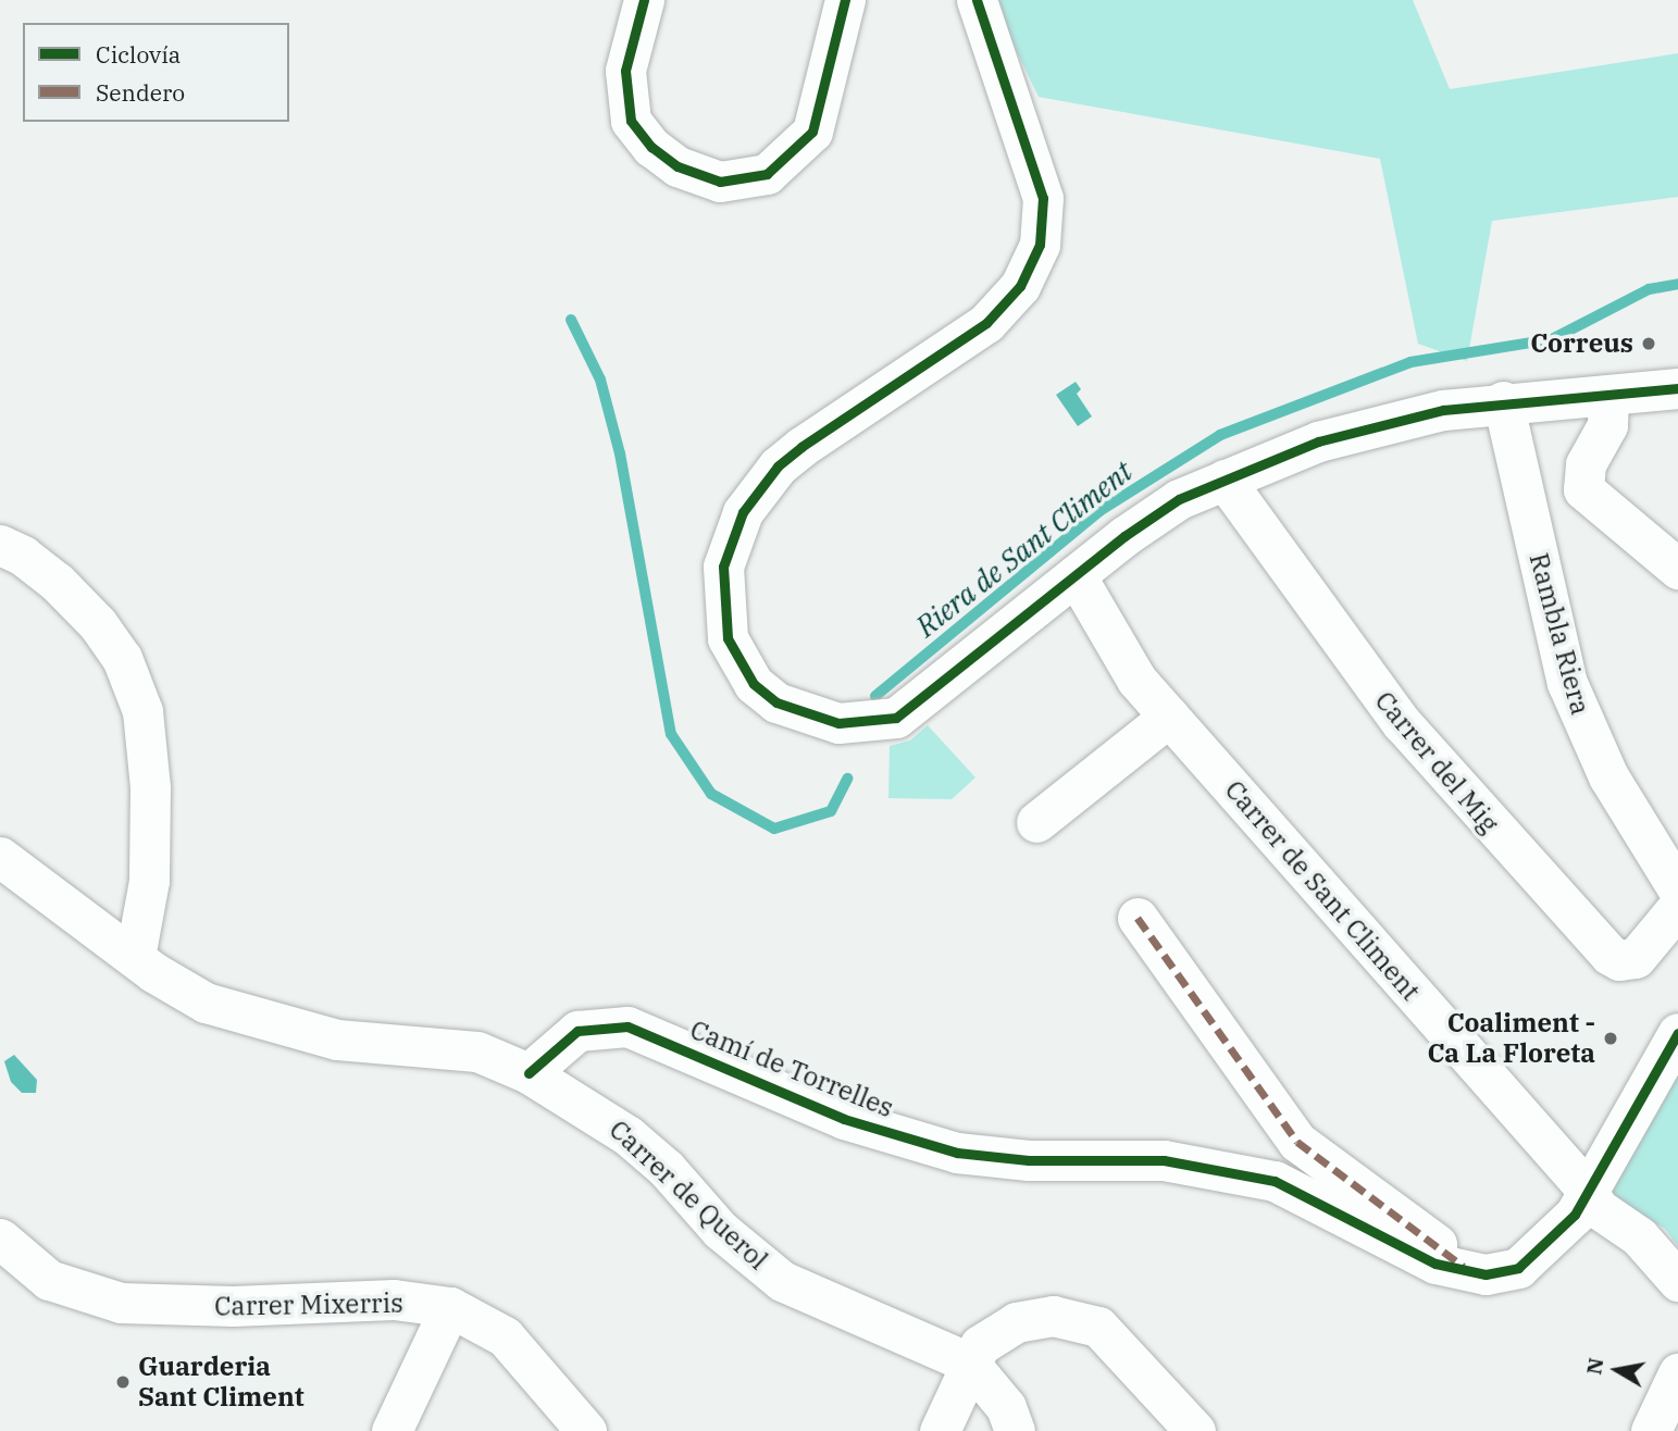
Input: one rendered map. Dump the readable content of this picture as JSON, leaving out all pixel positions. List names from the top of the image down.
{
  "streets": {
    "street": [
      "Rambla Riera",
      "Carrer del Mig",
      "Carrer de Sant Climent",
      "Camí de Torrelles",
      "Carrer de Querol",
      "Carrer Mixerris"
    ]
  },
  "crossings": [
    ["Carrer de Sant Climent", "Camí de Torrelles"],
    ["Camí de Torrelles", "Carrer de Querol"]
  ],
  "water": ["Riera de Sant Climent"],
  "places": ["Correus", "Coaliment - Ca La Floreta", "Guarderia Sant Climent"],
  "legend": ["Ciclovía", "Sendero"],
  "north": "left"
}
